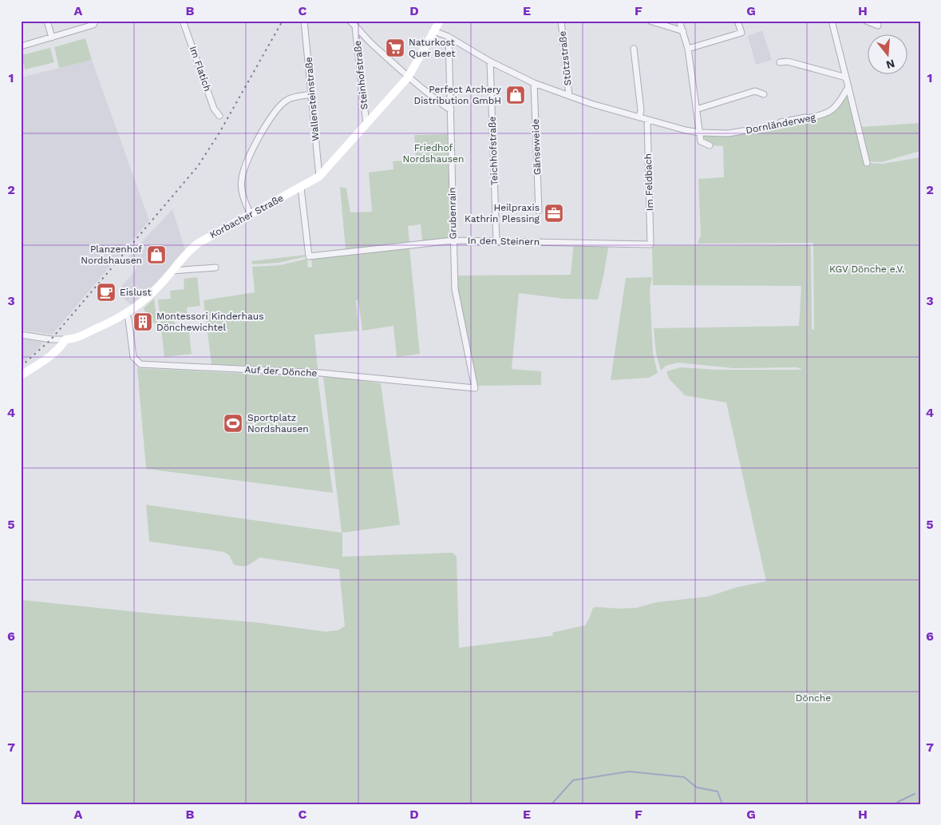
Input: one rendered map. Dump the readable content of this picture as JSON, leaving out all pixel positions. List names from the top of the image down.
{
  "streets": {
    "street": [
      "Stützstraße",
      "Im Flatich",
      "Steinhofstraße",
      "Wallensteinstraße",
      "Dornländerweg",
      "Gänseweide",
      "Teichhofstraße",
      "Im Feldbach",
      "Grubenrain",
      "Korbacher Straße",
      "In den Steinern",
      "Auf der Dönche"
    ]
  },
  "crossings": [
    ["Steinhofstraße", "Korbacher Straße"],
    ["Wallensteinstraße", "Korbacher Straße"],
    ["Teichhofstraße", "In den Steinern"],
    ["Im Feldbach", "In den Steinern"],
    ["Grubenrain", "In den Steinern"],
    ["Grubenrain", "Auf der Dönche"],
    ["Korbacher Straße", "In den Steinern"],
    ["Korbacher Straße", "Auf der Dönche"]
  ],
  "parks": ["Friedhof Nordshausen", "KGV Dönche e.V.", "Dönche"],
  "places": {
    "supermarket": ["Naturkost Quer Beet"],
    "shop": ["Perfect Archery Distribution GmbH", "Planzenhof Nordshausen"],
    "office": ["Heilpraxis Kathrin Plessing"],
    "cafe": ["Eislust"],
    "building": ["Montessori Kinderhaus Dönchewichtel"],
    "sports": ["Sportplatz Nordshausen"]
  },
  "north": "bottom",
  "grid": {
    "columns": [
      "A",
      "B",
      "C",
      "D",
      "E",
      "F",
      "G",
      "H"
    ],
    "rows": [
      "1",
      "2",
      "3",
      "4",
      "5",
      "6",
      "7"
    ]
  }
}
